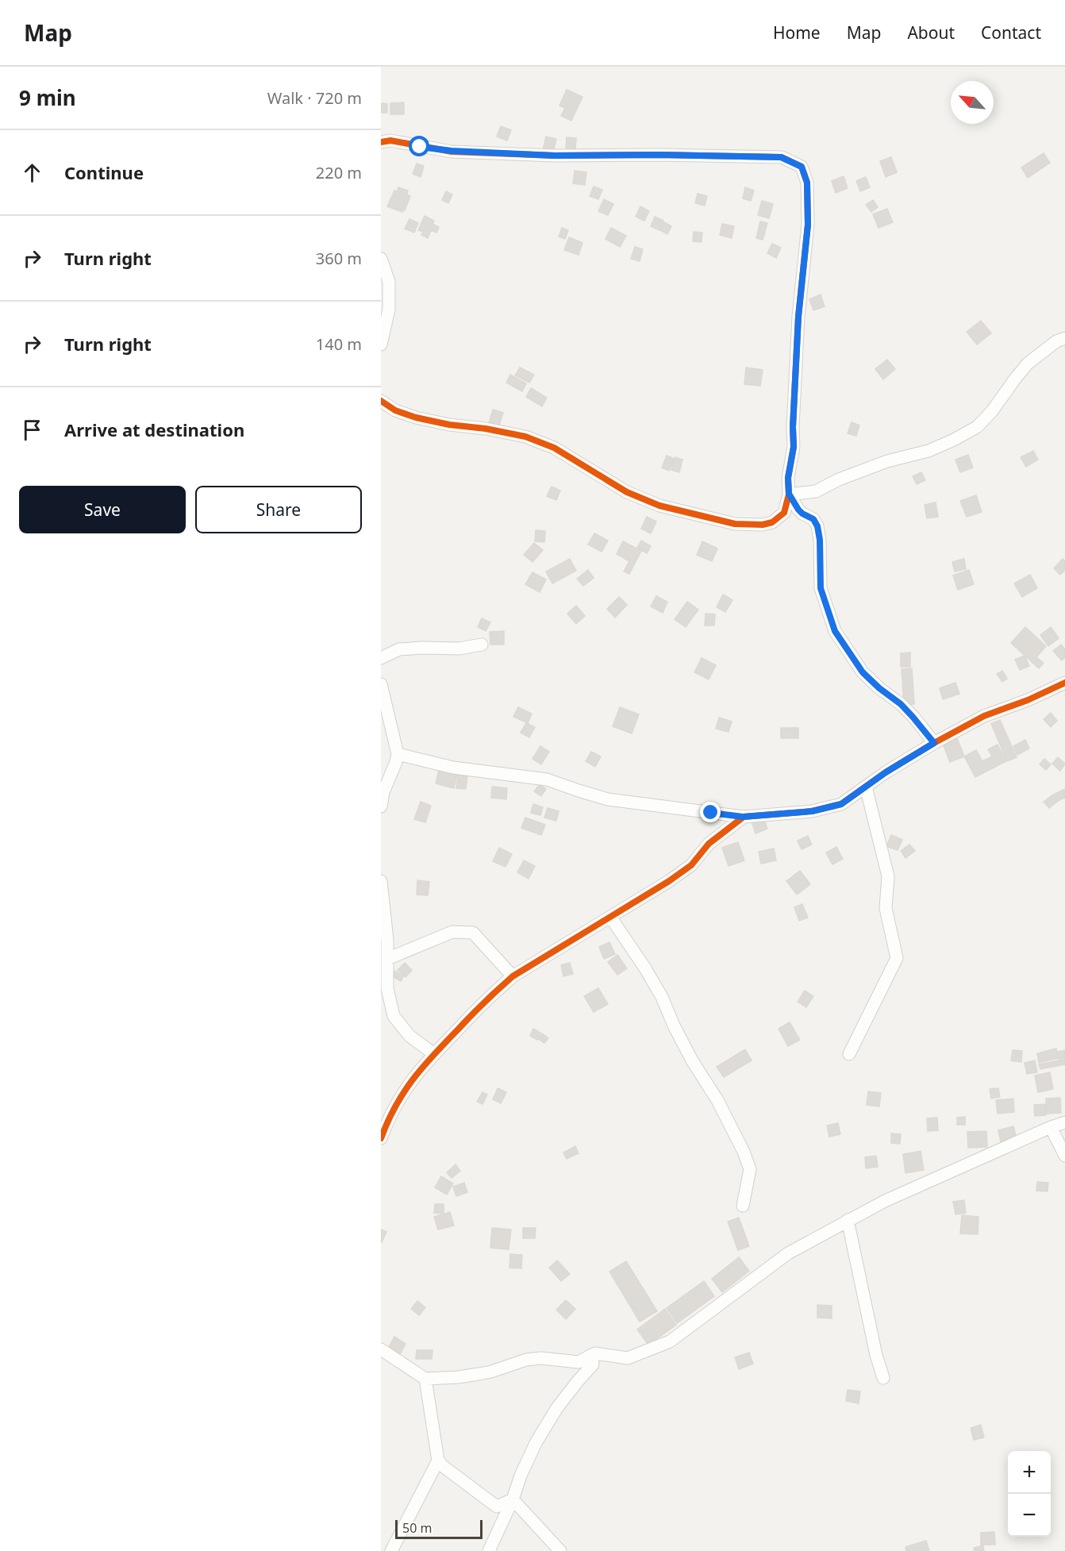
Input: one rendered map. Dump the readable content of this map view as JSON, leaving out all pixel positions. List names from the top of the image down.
{
  "scale_bar": "50 m",
  "north": "top left",
  "page": {
    "header": "Map",
    "nav": [
      "Home",
      "Map",
      "About",
      "Contact"
    ],
    "heading": ["9 min", "Walk · 720 m"],
    "list": [
      ["Continue", "220 m"],
      ["Turn right", "360 m"],
      ["Turn right", "140 m"],
      "Arrive at destination"
    ],
    "buttons": ["Save", "Share"],
    "map_buttons": ["+", "−"],
    "scale": "50 m"
  }
}
